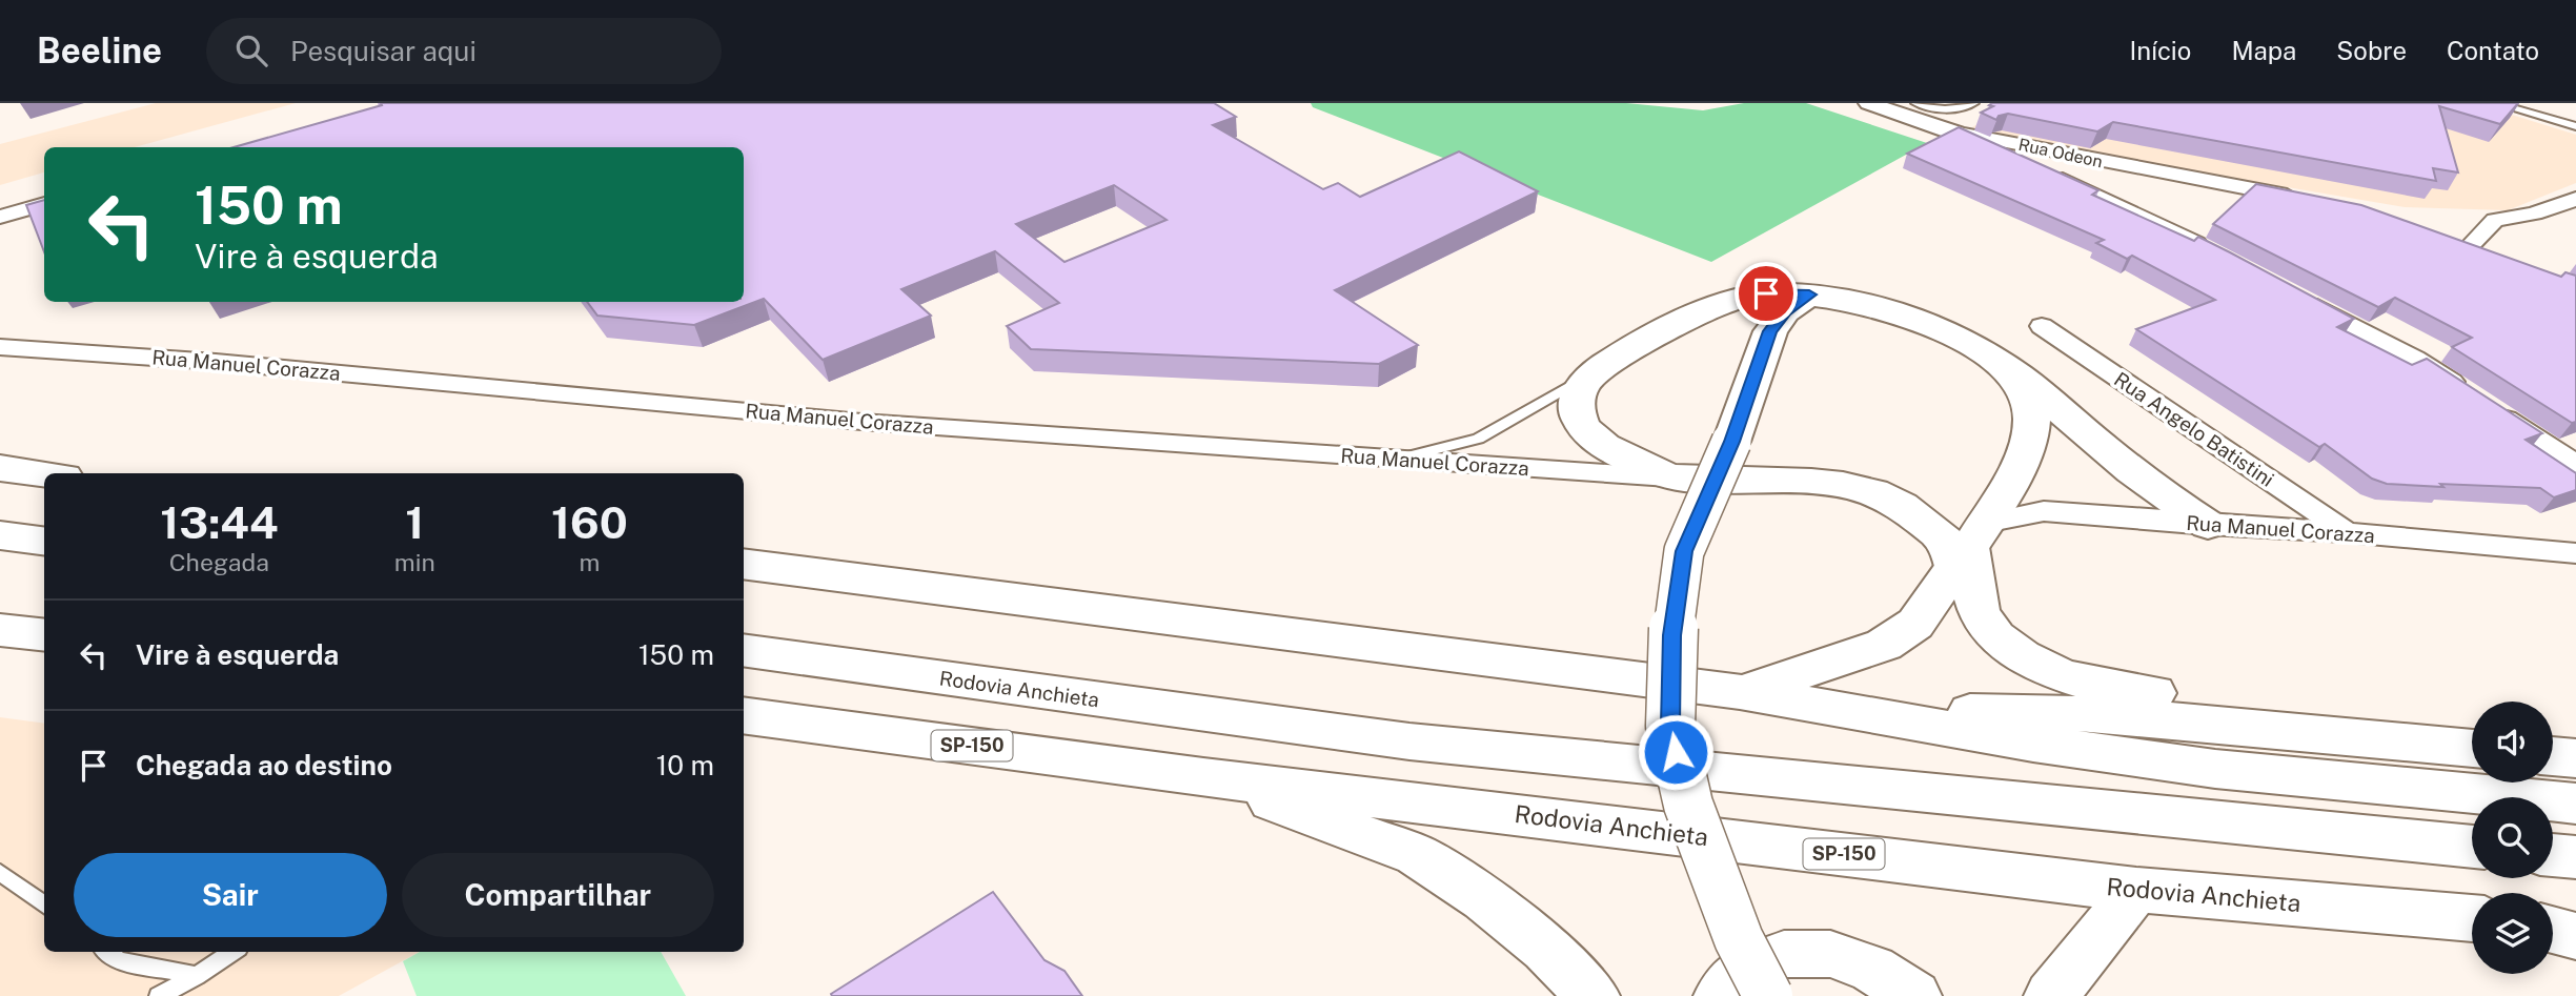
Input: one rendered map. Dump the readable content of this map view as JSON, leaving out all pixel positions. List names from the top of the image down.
{
  "streets": {
    "main road": ["Rodovia Anchieta", "SP-150"],
    "street": ["Rua Odeon", "Rua Manuel Corazza", "Rua Angelo Batistini"]
  },
  "crossings": [
    ["Rua Manuel Corazza", "Rua Angelo Batistini"]
  ],
  "page": {
    "header": "Beeline",
    "search": "Pesquisar aqui",
    "nav": [
      "Início",
      "Mapa",
      "Sobre",
      "Contato"
    ],
    "turn": ["150 m", "Vire à esquerda"],
    "eta": [
      "13:44",
      "Chegada",
      "1",
      "min",
      "160",
      "m"
    ],
    "list": [
      {
        "name": "Vire à esquerda",
        "value": "150 m"
      },
      {
        "name": "Chegada ao destino",
        "value": "10 m"
      }
    ],
    "buttons": ["Sair", "Compartilhar"]
  }
}
